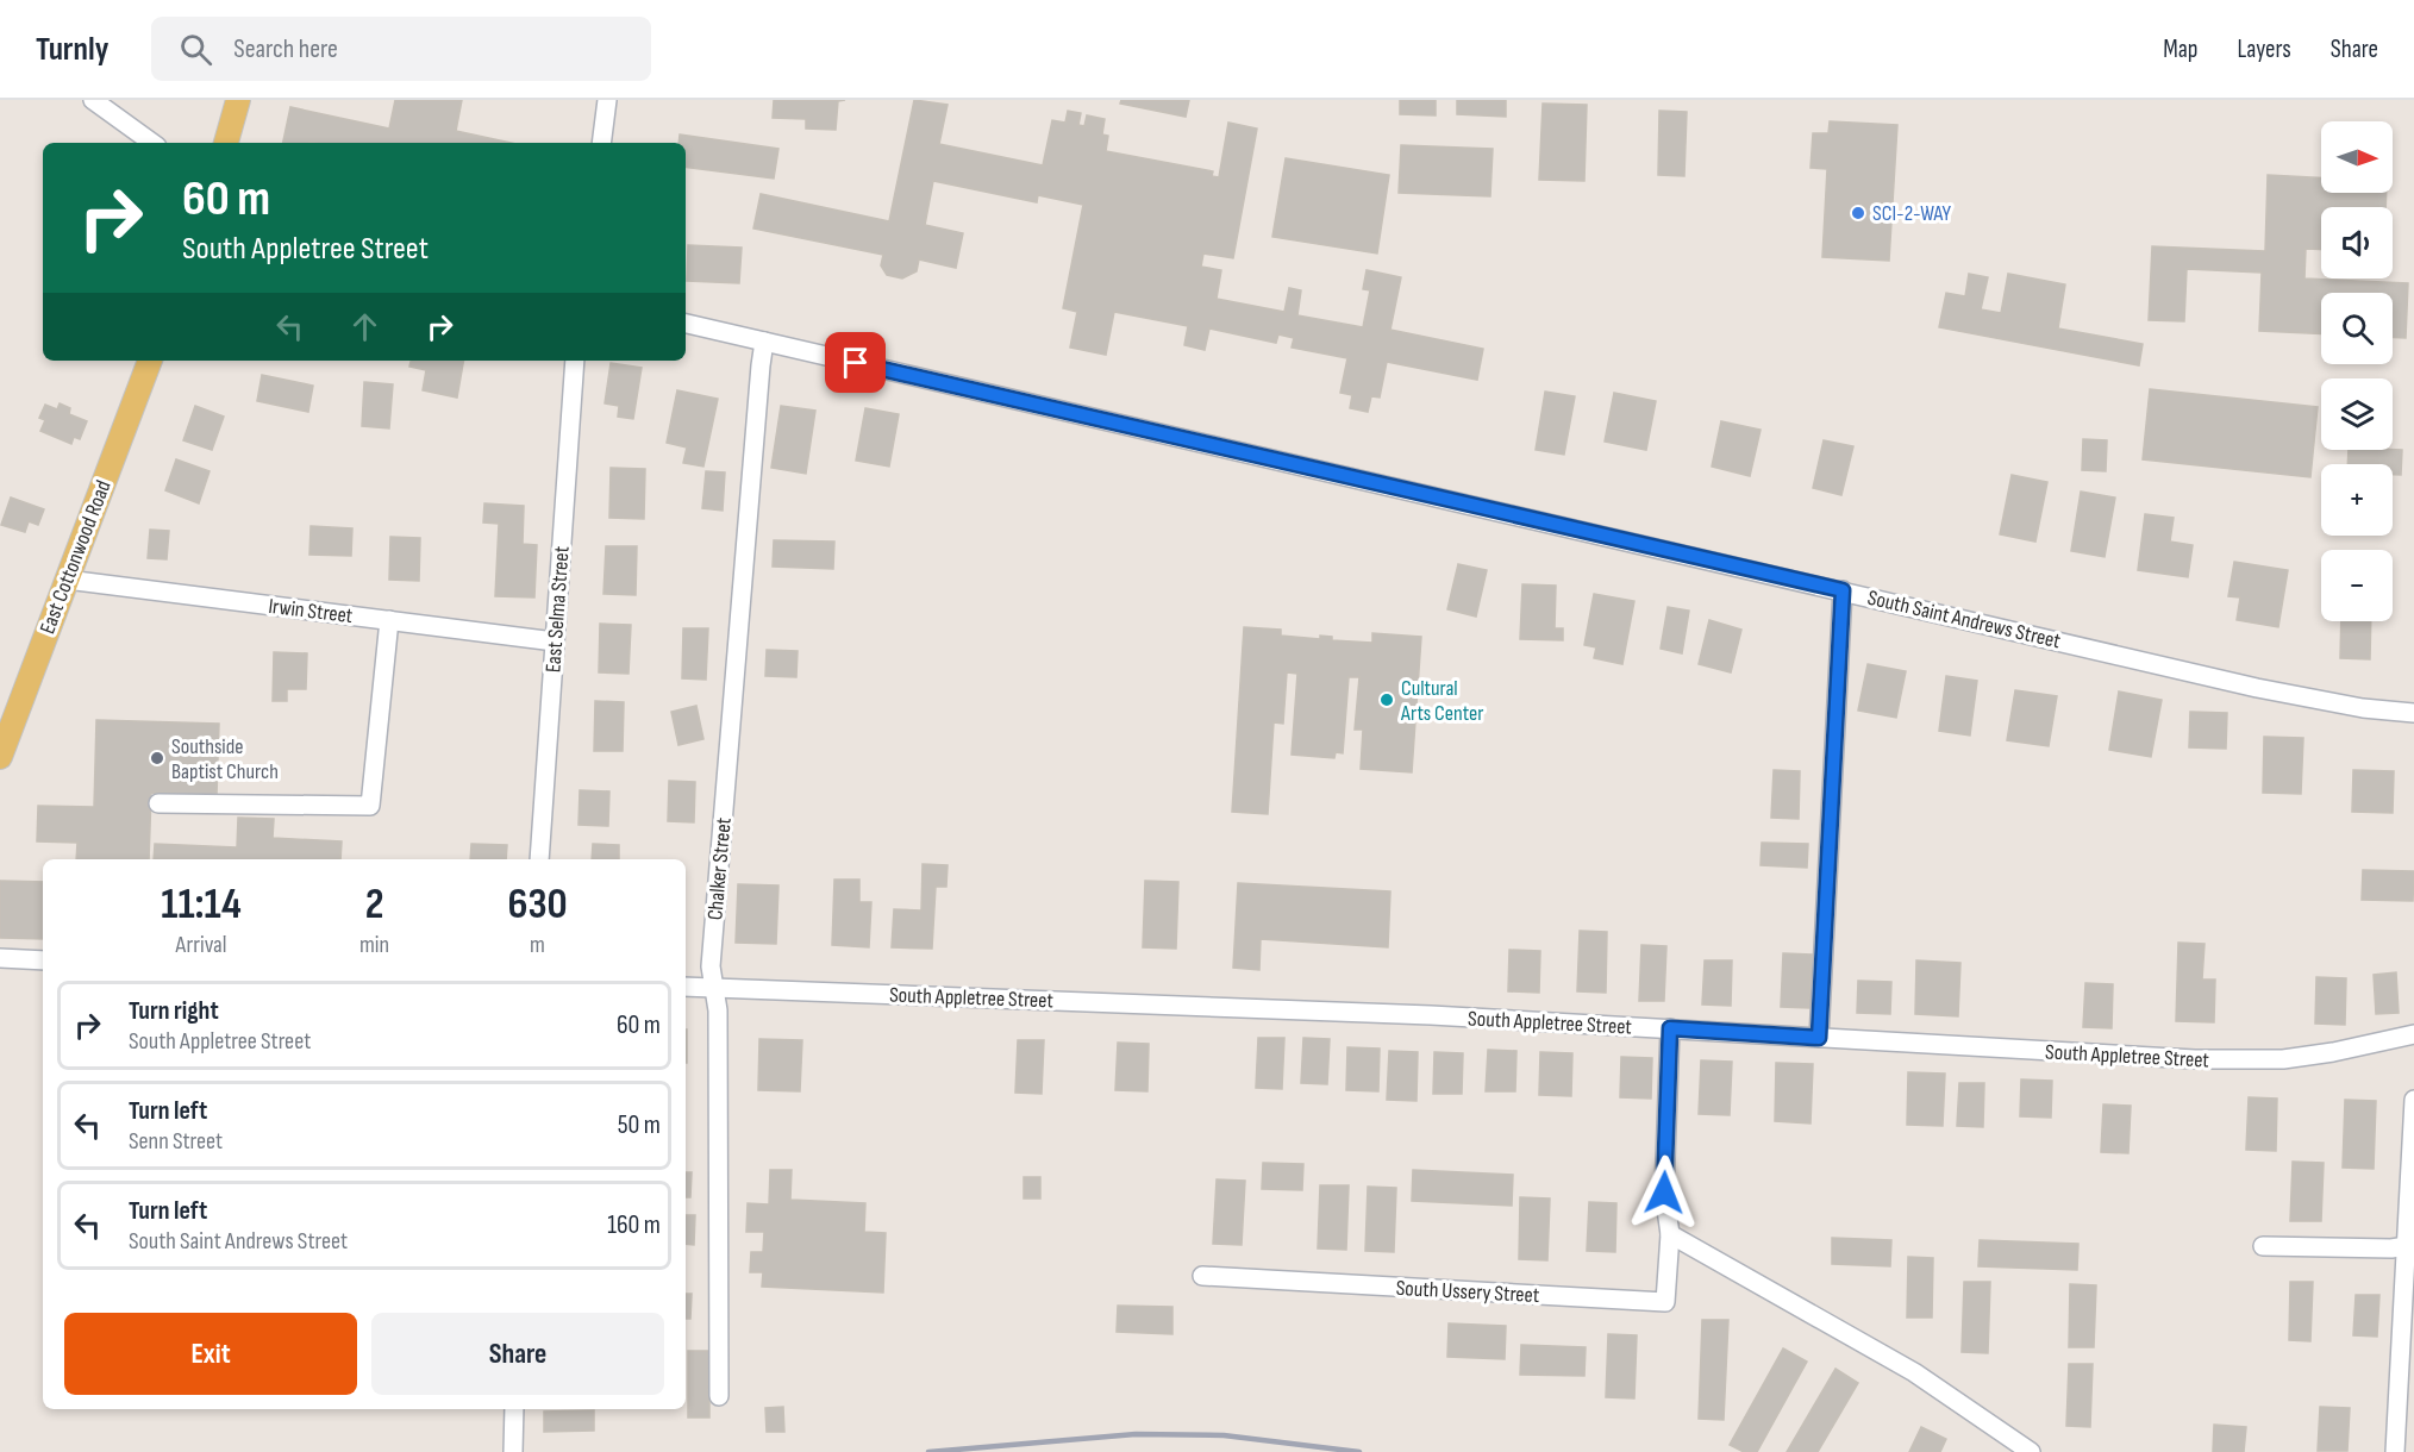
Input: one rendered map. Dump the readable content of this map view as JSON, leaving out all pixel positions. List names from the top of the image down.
{
  "streets": {
    "main road": ["East Cottonwood Road"],
    "street": [
      "East Selma Street",
      "Irwin Street",
      "South Saint Andrews Street",
      "Chalker Street",
      "South Appletree Street",
      "South Ussery Street"
    ]
  },
  "crossings": [
    ["East Cottonwood Road", "Irwin Street"],
    ["East Selma Street", "Irwin Street"],
    ["South Saint Andrews Street", "Chalker Street"],
    ["Chalker Street", "South Appletree Street"],
    ["South Appletree Street", "South Ussery Street"]
  ],
  "places": ["SCI-2-WAY", "Cultural Arts Center", "Southside Baptist Church"],
  "north": "right",
  "page": {
    "header": "Turnly",
    "search": "Search here",
    "nav": ["Map", "Layers", "Share"],
    "map_buttons": ["+", "−"],
    "turn": ["60 m", "South Appletree Street"],
    "eta": [
      "11:14",
      "Arrival",
      "2",
      "min",
      "630",
      "m"
    ],
    "list": [
      {
        "name": "Turn right",
        "note": "South Appletree Street",
        "value": "60 m"
      },
      {
        "name": "Turn left",
        "note": "Senn Street",
        "value": "50 m"
      },
      {
        "name": "Turn left",
        "note": "South Saint Andrews Street",
        "value": "160 m"
      }
    ],
    "buttons": ["Exit", "Share"]
  }
}
